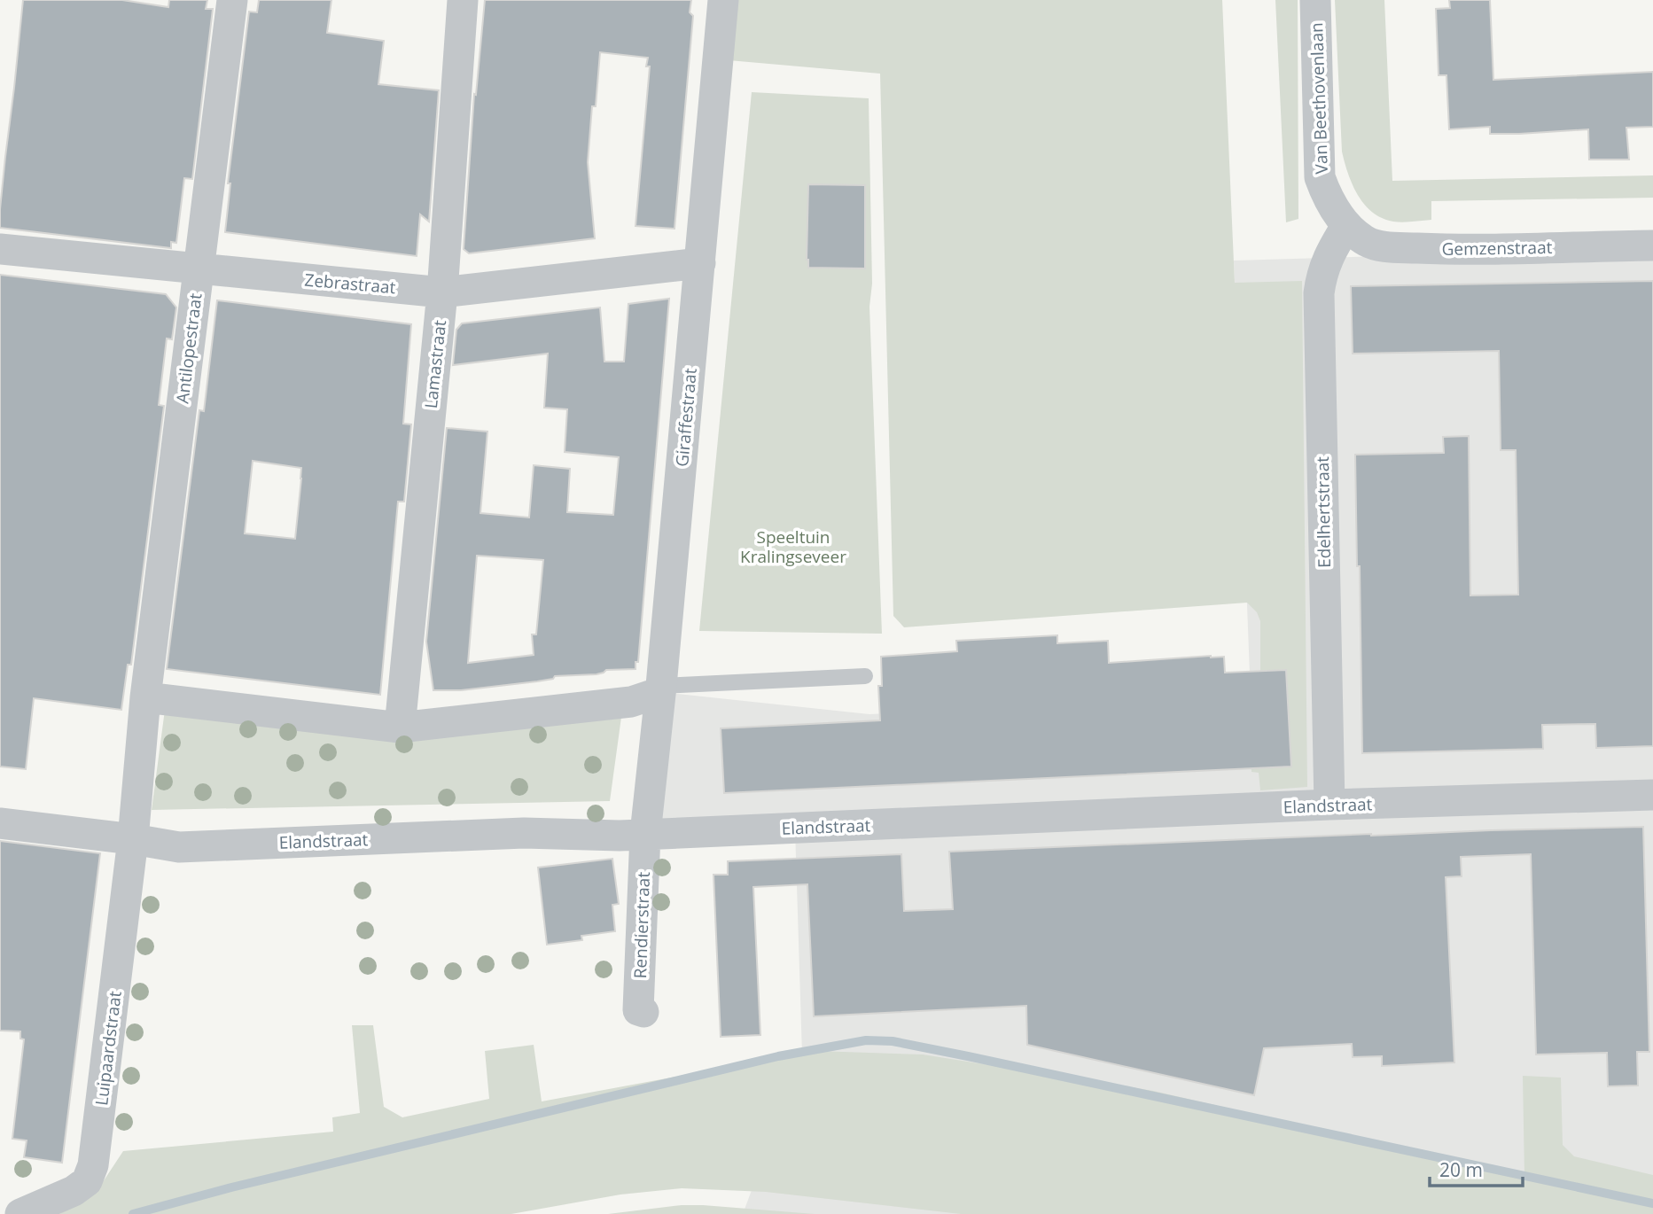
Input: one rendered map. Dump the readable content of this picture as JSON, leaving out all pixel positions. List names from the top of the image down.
{
  "streets": {
    "street": [
      "Van Beethovenlaan",
      "Gemzenstraat",
      "Zebrastraat",
      "Antilopestraat",
      "Lamastraat",
      "Giraffestraat",
      "Edelhertstraat",
      "Elandstraat",
      "Rendierstraat",
      "Luipaardstraat"
    ]
  },
  "crossings": [
    ["Van Beethovenlaan", "Gemzenstraat"],
    ["Van Beethovenlaan", "Edelhertstraat"],
    ["Gemzenstraat", "Edelhertstraat"],
    ["Zebrastraat", "Antilopestraat"],
    ["Zebrastraat", "Lamastraat"],
    ["Zebrastraat", "Giraffestraat"],
    ["Antilopestraat", "Elandstraat"],
    ["Antilopestraat", "Luipaardstraat"],
    ["Giraffestraat", "Elandstraat"],
    ["Giraffestraat", "Rendierstraat"],
    ["Edelhertstraat", "Elandstraat"],
    ["Elandstraat", "Rendierstraat"],
    ["Elandstraat", "Luipaardstraat"]
  ],
  "parks": ["Speeltuin Kralingseveer"],
  "scale_bar": "20 m"
}
